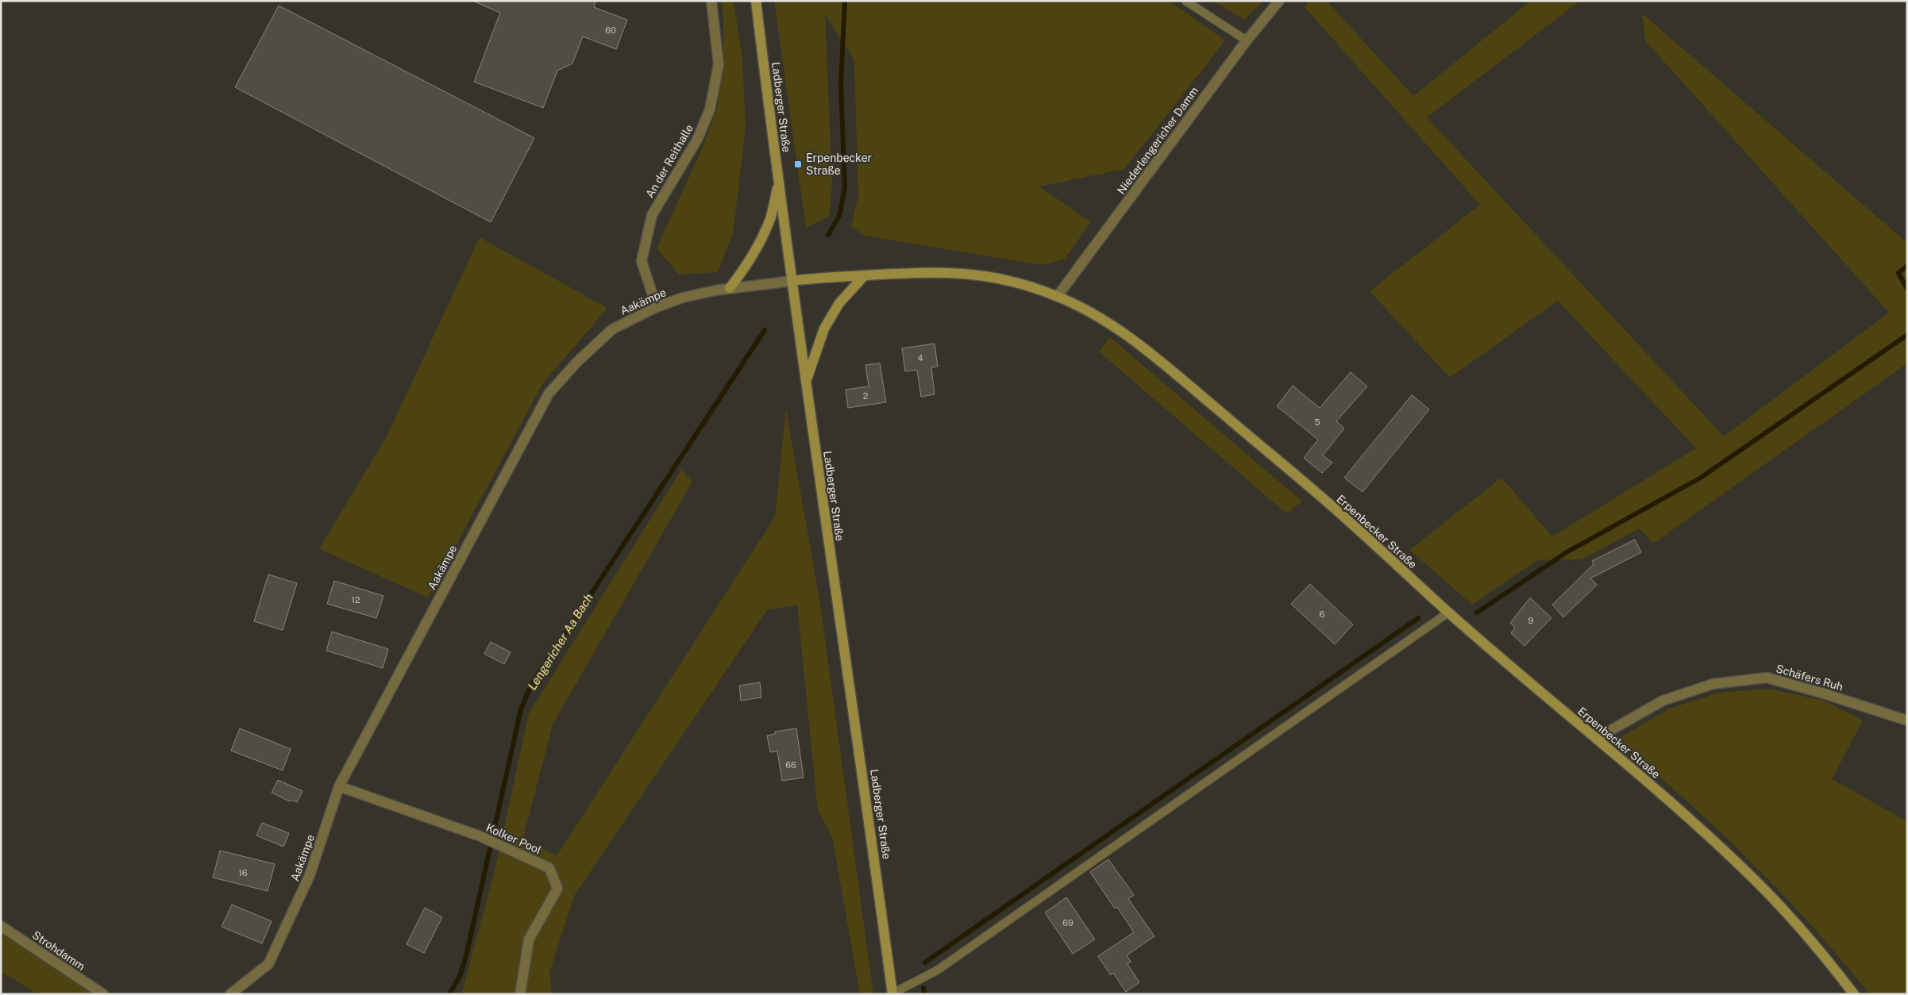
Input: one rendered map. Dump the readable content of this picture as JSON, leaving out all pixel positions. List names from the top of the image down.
{
  "streets": {
    "main road": ["Ladberger Straße", "Erpenbecker Straße"],
    "street": [
      "Niederlengericher Damm",
      "An der Reithalle",
      "Aakämpe",
      "Schäfers Ruh",
      "Kolker Pool",
      "Strohdamm"
    ]
  },
  "crossings": [
    ["Ladberger Straße", "Aakämpe"],
    ["Ladberger Straße", "Erpenbecker Straße"],
    ["Niederlengericher Damm", "Erpenbecker Straße"],
    ["An der Reithalle", "Aakämpe"],
    ["Aakämpe", "Erpenbecker Straße"],
    ["Aakämpe", "Kolker Pool"],
    ["Erpenbecker Straße", "Schäfers Ruh"]
  ],
  "water": ["Lengericher Aa Bach"],
  "places": {
    "transit": ["Erpenbecker Straße"]
  },
  "house_numbers": [
    "60",
    "4",
    "2",
    "5",
    "12",
    "6",
    "9",
    "66",
    "16",
    "69"
  ]
}
